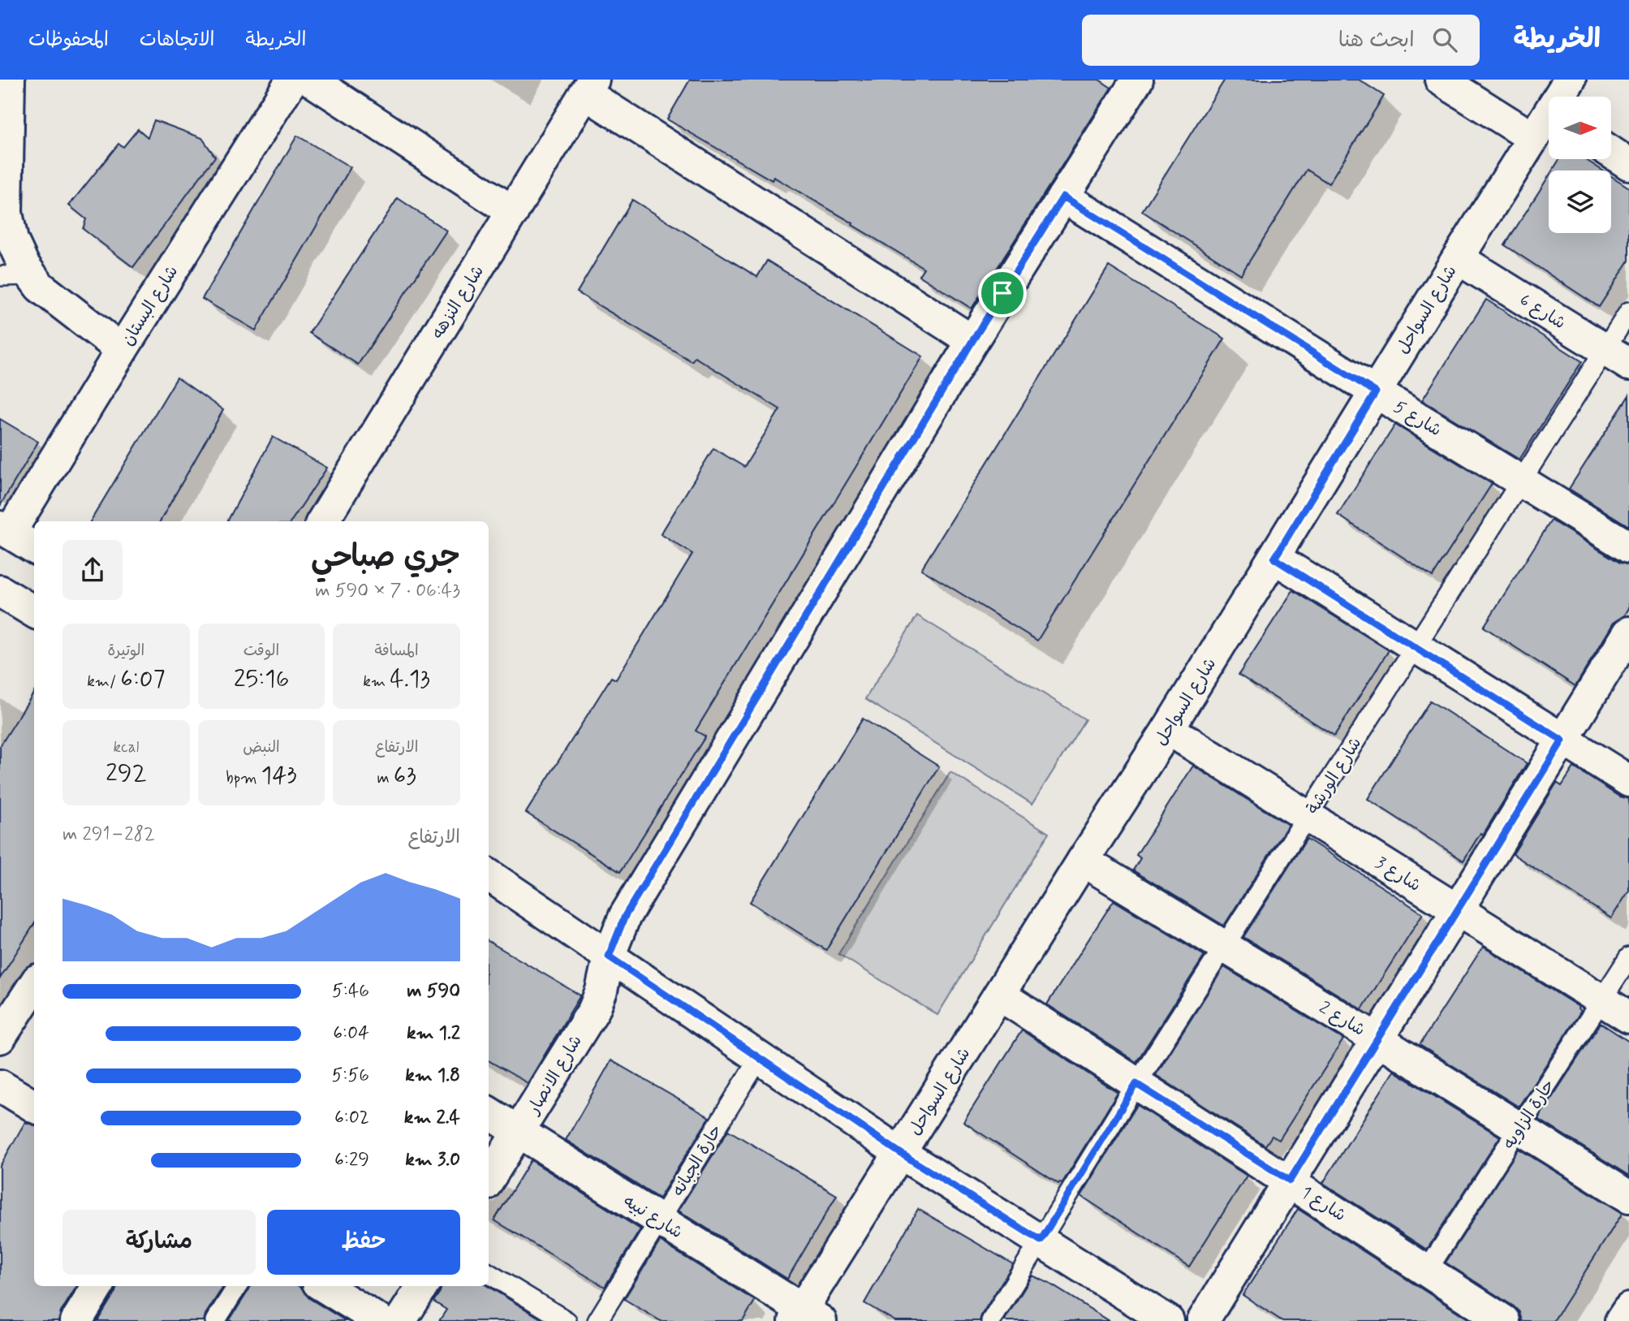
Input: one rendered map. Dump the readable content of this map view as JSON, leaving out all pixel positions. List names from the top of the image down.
{
  "streets": {
    "street": [
      "شارع النزهه",
      "شارع البستان",
      "شارع السواحل",
      "شارع 6",
      "شارع 5",
      "شارع 3",
      "شارع 2",
      "شارع الانصار",
      "شارع 1",
      "شارع نبيه"
    ],
    "lane": ["شارع الورشة", "حارة الزاويه", "حارة الجبانه"]
  },
  "crossings": [
    ["شارع السواحل", "شارع 6"],
    ["شارع السواحل", "شارع 5"],
    ["شارع السواحل", "شارع 3"],
    ["شارع السواحل", "شارع 2"],
    ["شارع السواحل", "شارع 1"],
    ["شارع السواحل", "شارع نبيه"],
    ["شارع 6", "شارع الورشة"],
    ["شارع 5", "شارع الورشة"],
    ["شارع 5", "شارع الانصار"],
    ["شارع الورشة", "شارع 3"],
    ["شارع الورشة", "شارع 2"],
    ["شارع الورشة", "شارع 1"],
    ["شارع 3", "حارة الزاويه"],
    ["شارع 2", "حارة الزاويه"],
    ["شارع الانصار", "شارع نبيه"],
    ["حارة الزاويه", "شارع 1"],
    ["حارة الجبانه", "شارع نبيه"]
  ],
  "north": "right",
  "page": {
    "header": "الخريطة",
    "search": "ابحث هنا",
    "nav": ["الخريطة", "الاتجاهات", "المحفوظات"],
    "heading": ["جري صباحي", "06:43 · 7 × 590 m"],
    "stats": [
      ["المسافة", "4.13 km"],
      ["الوقت", "25:16"],
      ["الوتيرة", "6:07 /km"],
      ["الارتفاع", "63 m"],
      ["النبض", "143 bpm"],
      ["kcal", "292"]
    ],
    "chart": ["الارتفاع", "282–291 m"],
    "list": [
      {
        "name": "590 m",
        "note": "5:46"
      },
      {
        "name": "1.2 km",
        "note": "6:04"
      },
      {
        "name": "1.8 km",
        "note": "5:56"
      },
      {
        "name": "2.4 km",
        "note": "6:02"
      },
      {
        "name": "3.0 km",
        "note": "6:29"
      }
    ],
    "buttons": ["حفظ", "مشاركة"]
  }
}
